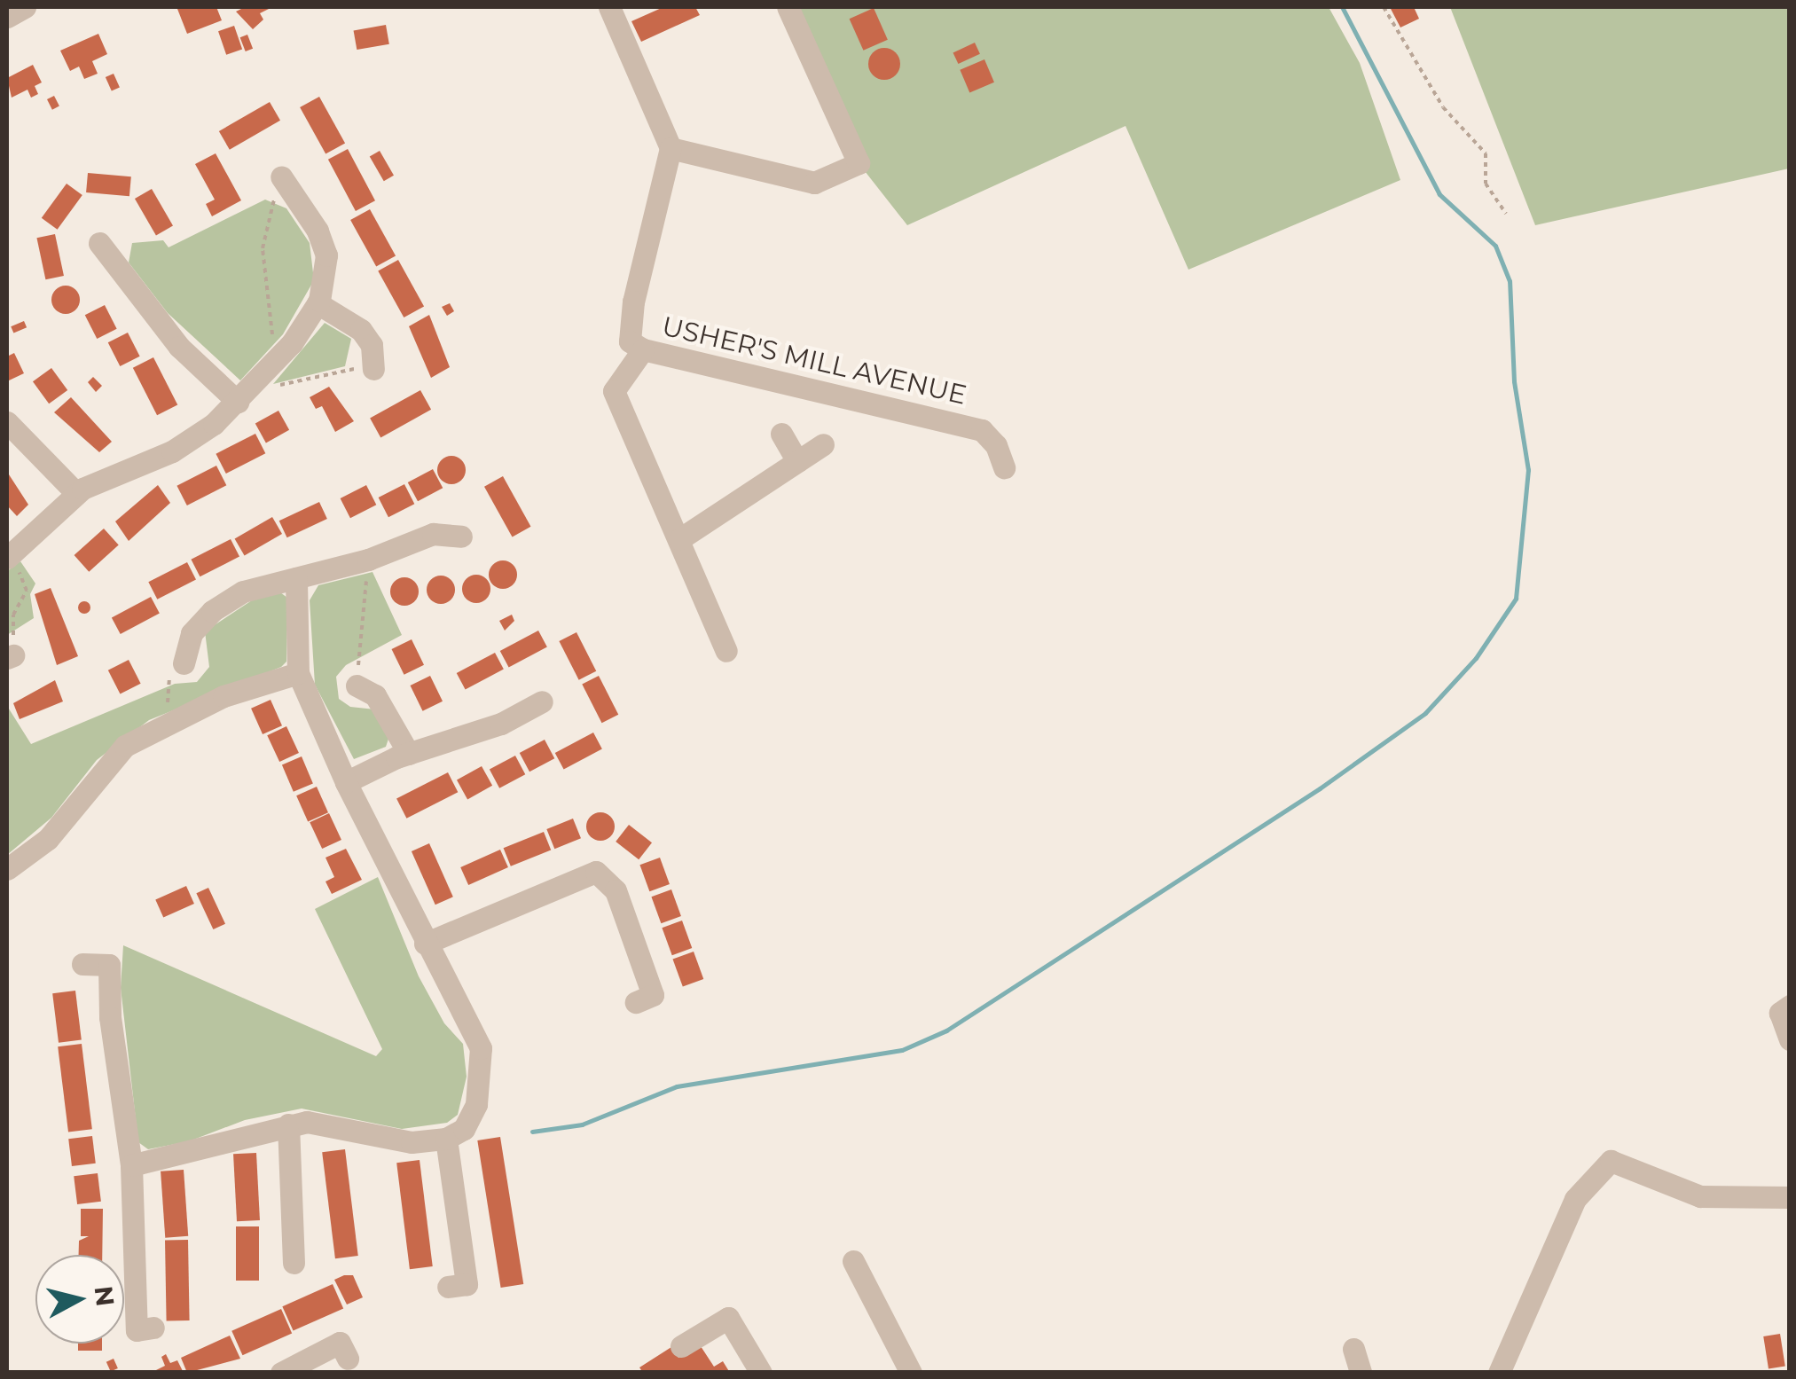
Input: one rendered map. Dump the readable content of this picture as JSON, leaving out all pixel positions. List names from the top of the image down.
{
  "streets": {
    "street": ["USHER'S MILL AVENUE"]
  },
  "north": "right"
}
